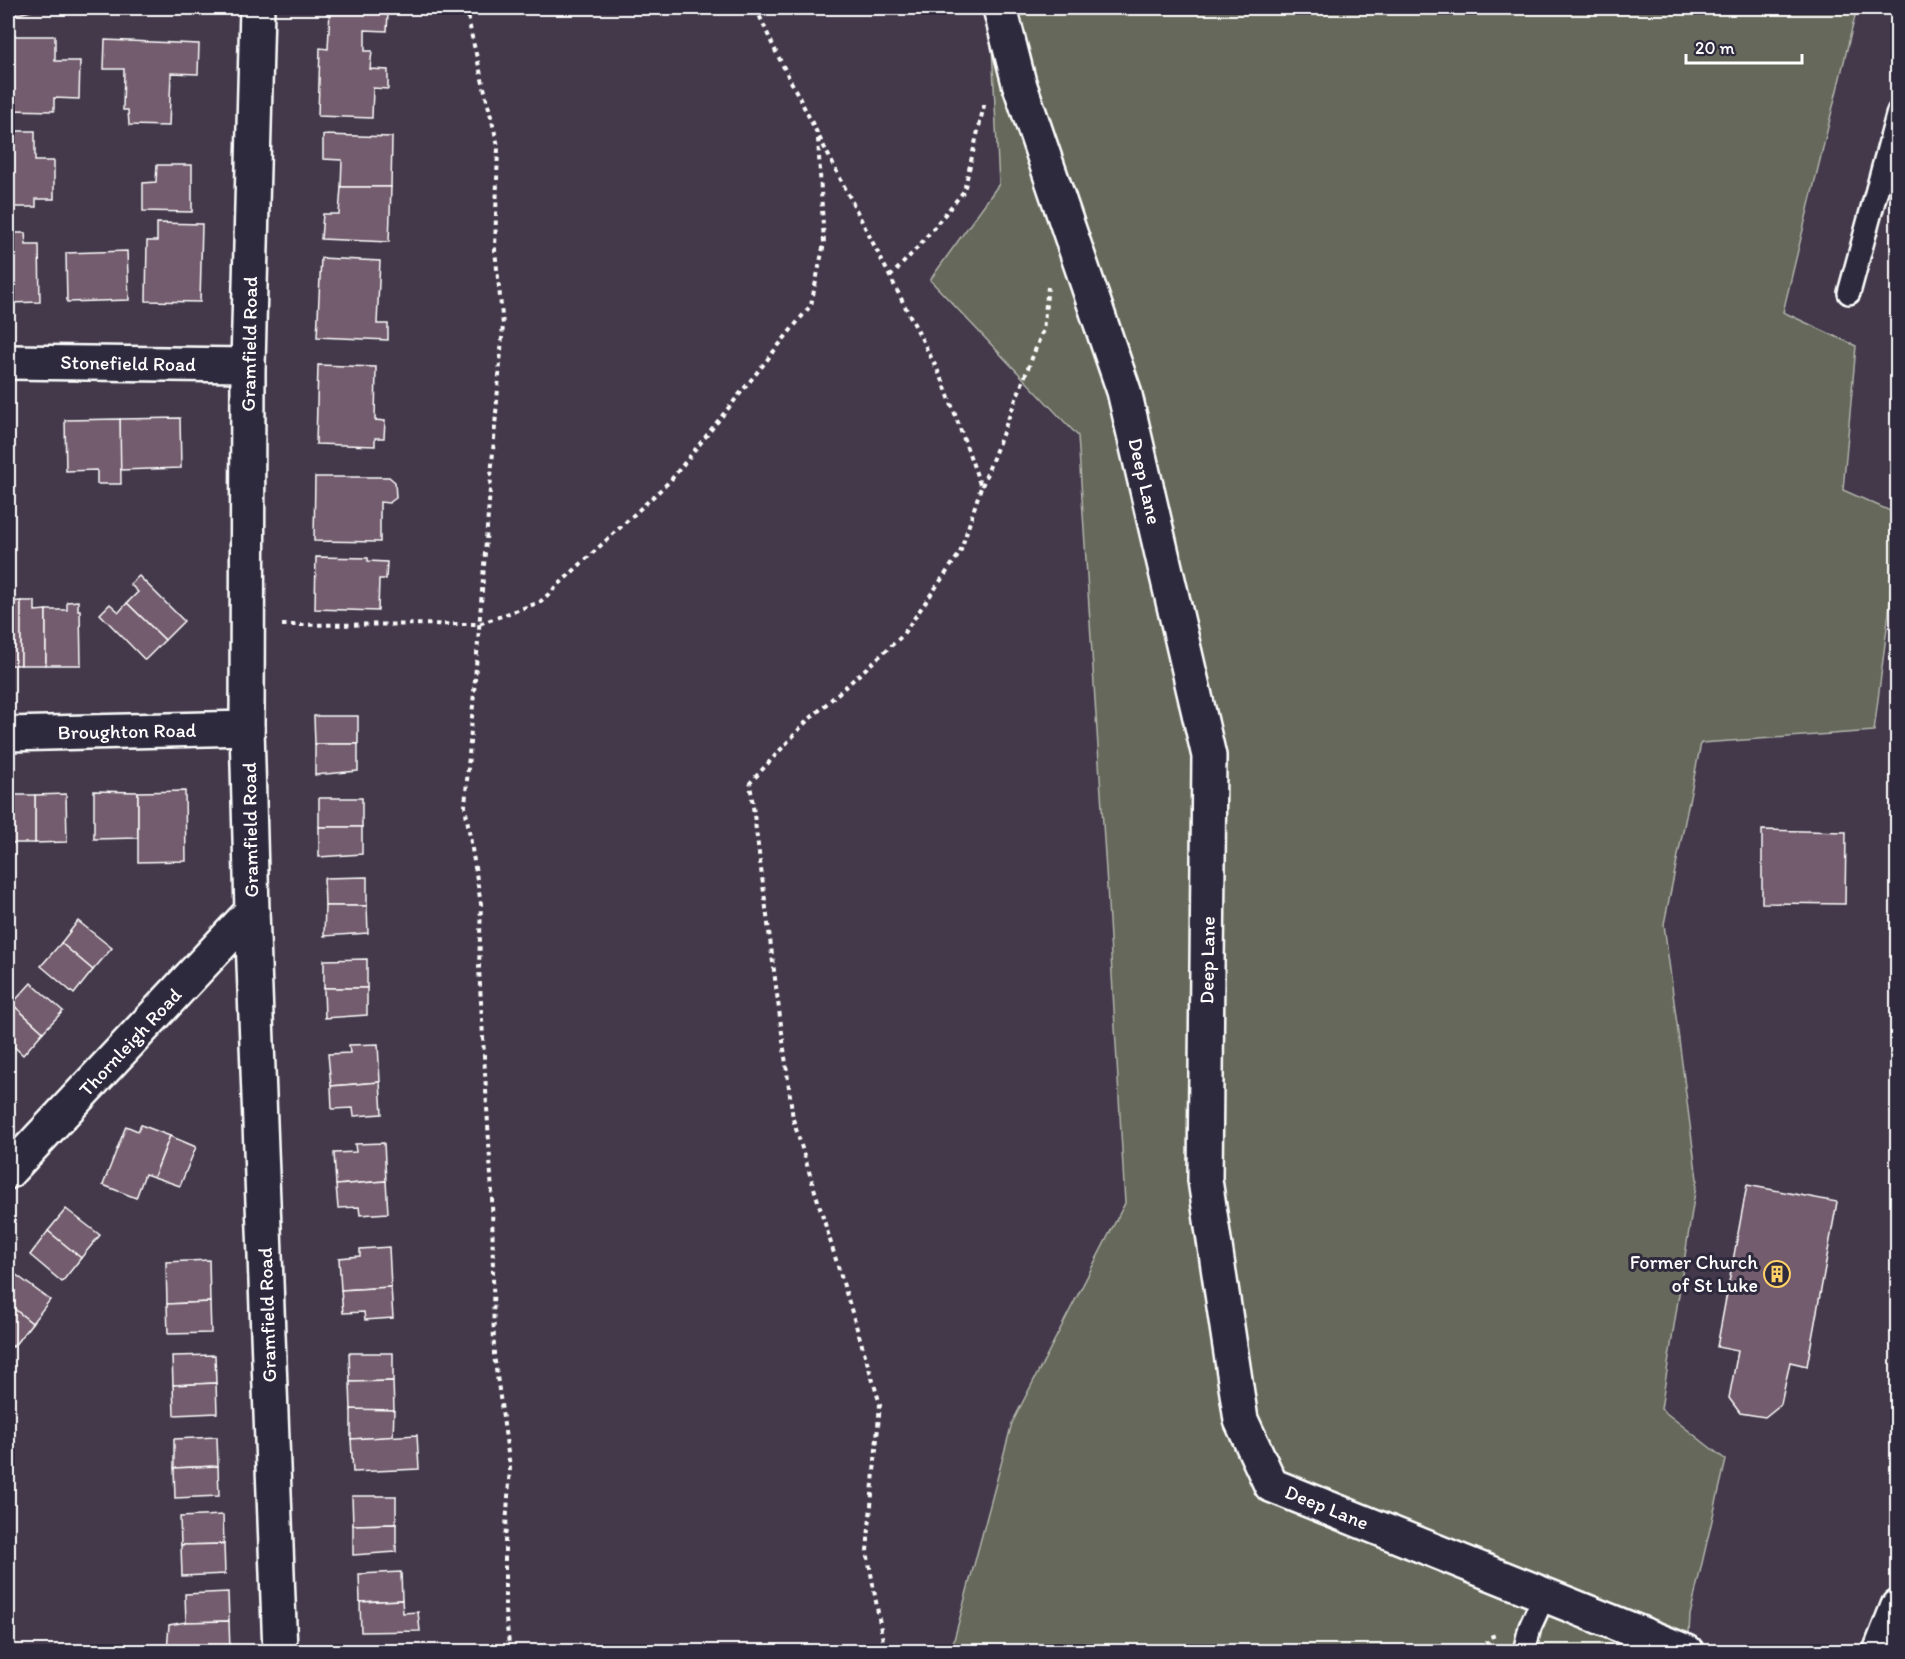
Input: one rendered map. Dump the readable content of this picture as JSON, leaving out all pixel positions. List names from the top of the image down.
{
  "streets": {
    "street": [
      "Gramfield Road",
      "Stonefield Road",
      "Deep Lane",
      "Broughton Road",
      "Thornleigh Road"
    ]
  },
  "crossings": [
    ["Gramfield Road", "Stonefield Road"],
    ["Gramfield Road", "Broughton Road"],
    ["Gramfield Road", "Thornleigh Road"]
  ],
  "places": {
    "building": ["Former Church of St Luke"]
  },
  "scale_bar": "20 m"
}
